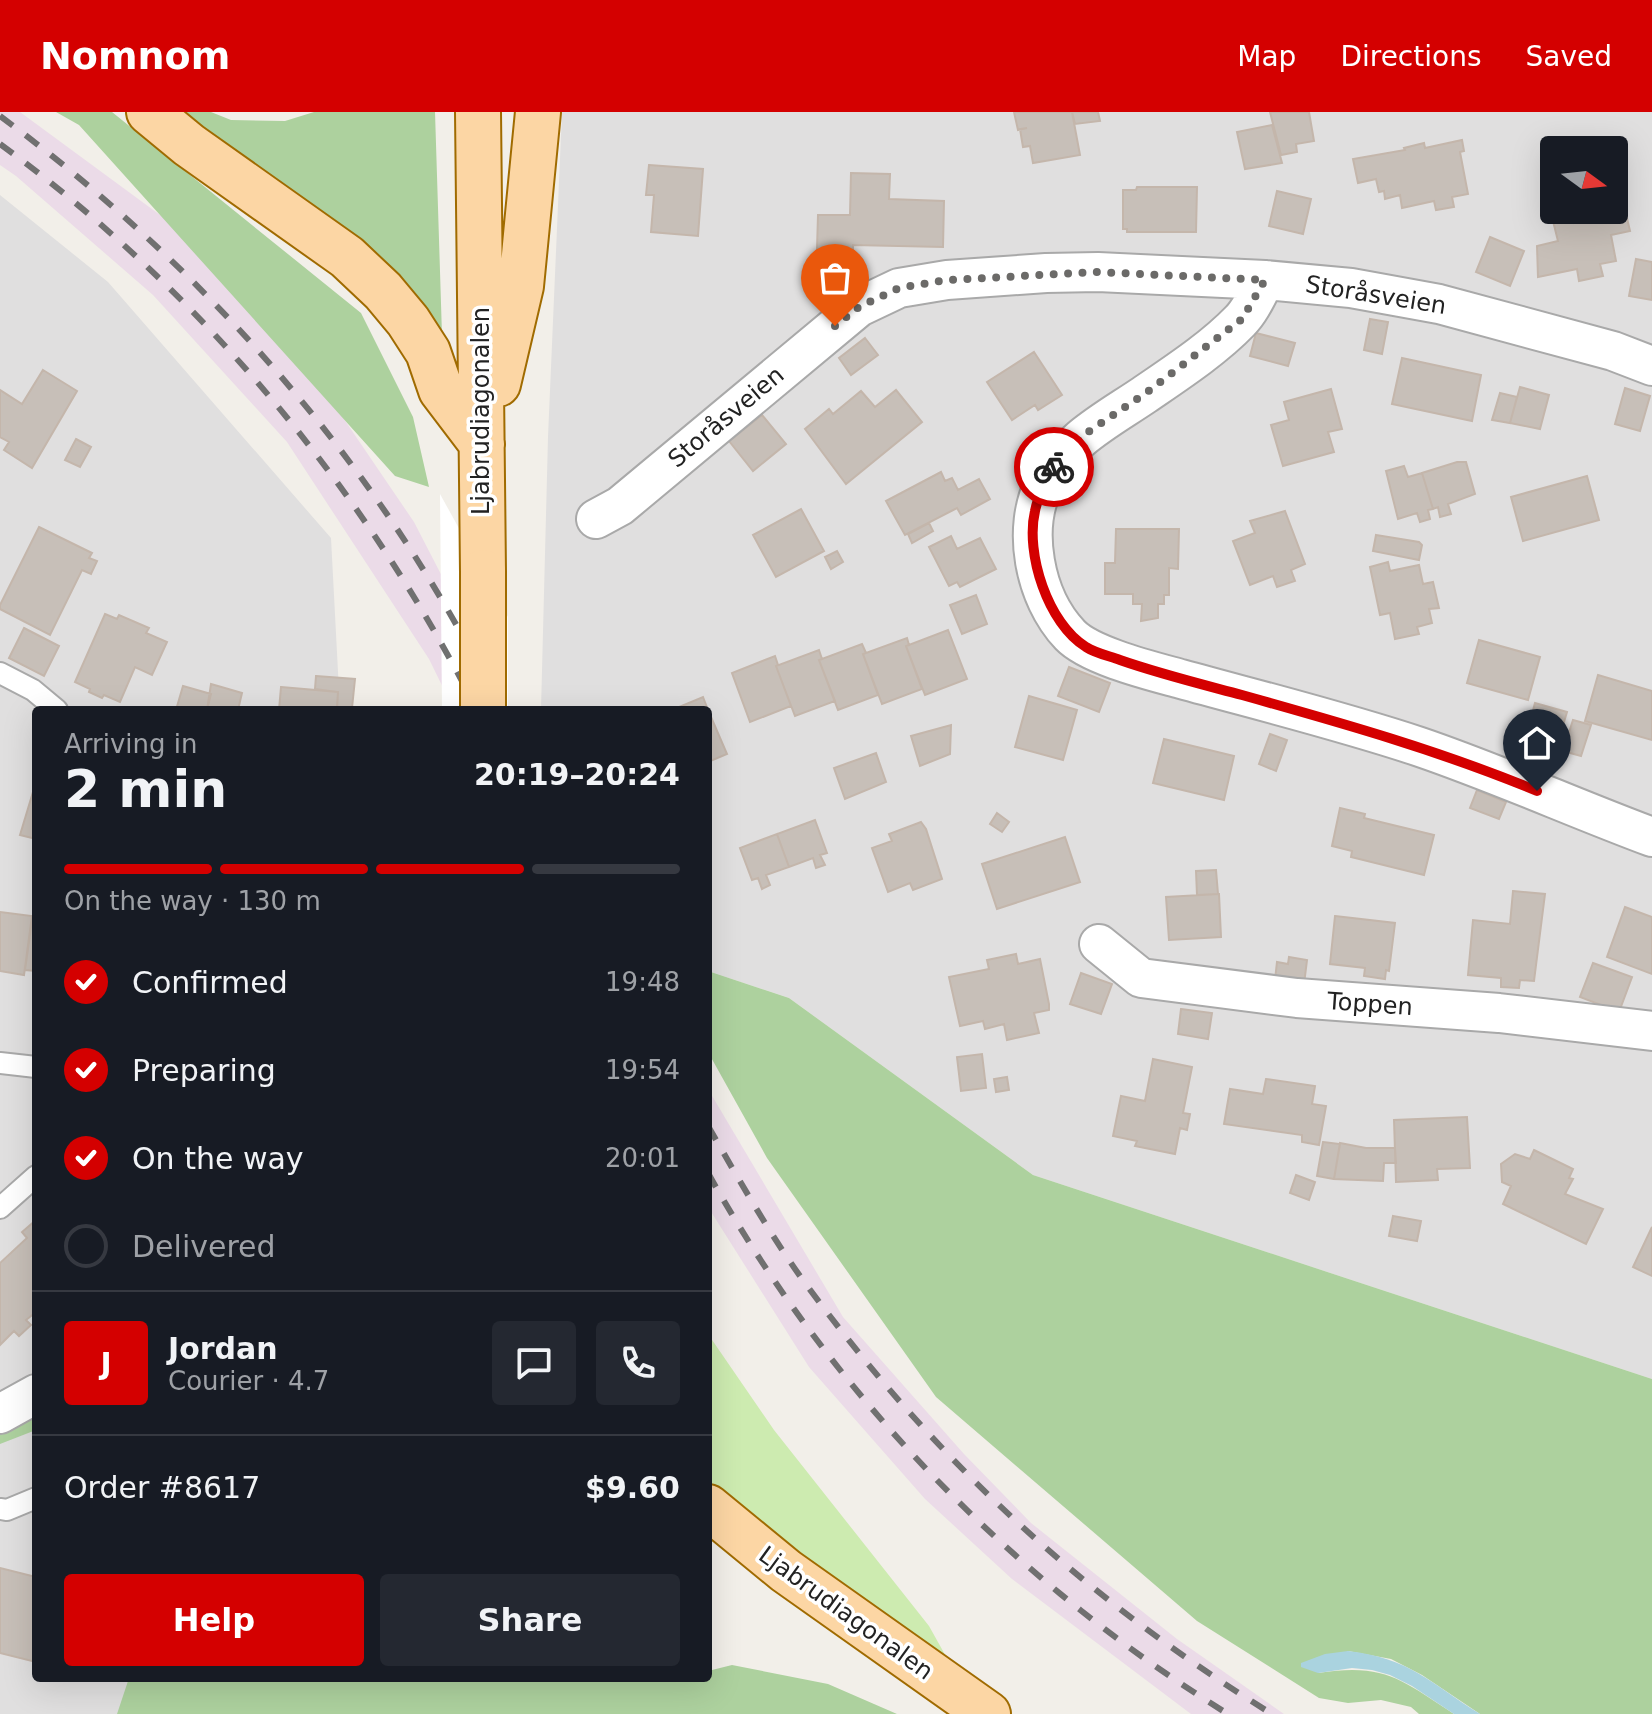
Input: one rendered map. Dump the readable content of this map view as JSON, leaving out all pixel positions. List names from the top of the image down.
{
  "streets": {
    "main road": ["Ljabrudiagonalen"],
    "street": ["Storåsveien", "Toppen"]
  },
  "north": "right",
  "page": {
    "header": "Nomnom",
    "nav": ["Map", "Directions", "Saved"],
    "heading": ["2 min", "Arriving in", "20:19–20:24"],
    "panel": [
      "Jordan",
      "Courier · 4.7",
      "Order #8617",
      "$9.60"
    ],
    "bar": "On the way · 130 m",
    "list": [
      ["Confirmed", "19:48"],
      ["Preparing", "19:54"],
      ["On the way", "20:01"],
      "Delivered"
    ],
    "round": "J",
    "buttons": ["Help", "Share"]
  }
}
